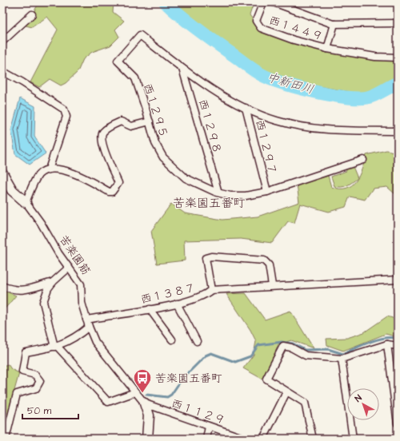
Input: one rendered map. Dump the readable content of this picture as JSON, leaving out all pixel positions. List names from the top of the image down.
{
  "streets": {
    "street": [
      "西１４４９",
      "西１２９５",
      "西１２９８",
      "西１２９７",
      "苦楽園筋",
      "西１３８７",
      "西１１２９"
    ]
  },
  "crossings": [
    ["西１２９５", "西１２９８"],
    ["西１２９５", "西１２９７"],
    ["苦楽園筋", "西１３８７"],
    ["苦楽園筋", "西１１２９"]
  ],
  "districts": ["苦楽園五番町"],
  "water": ["中新田川"],
  "places": {
    "bus stop": ["苦楽園五番町"]
  },
  "scale_bar": "50 m",
  "north": "top left"
}
